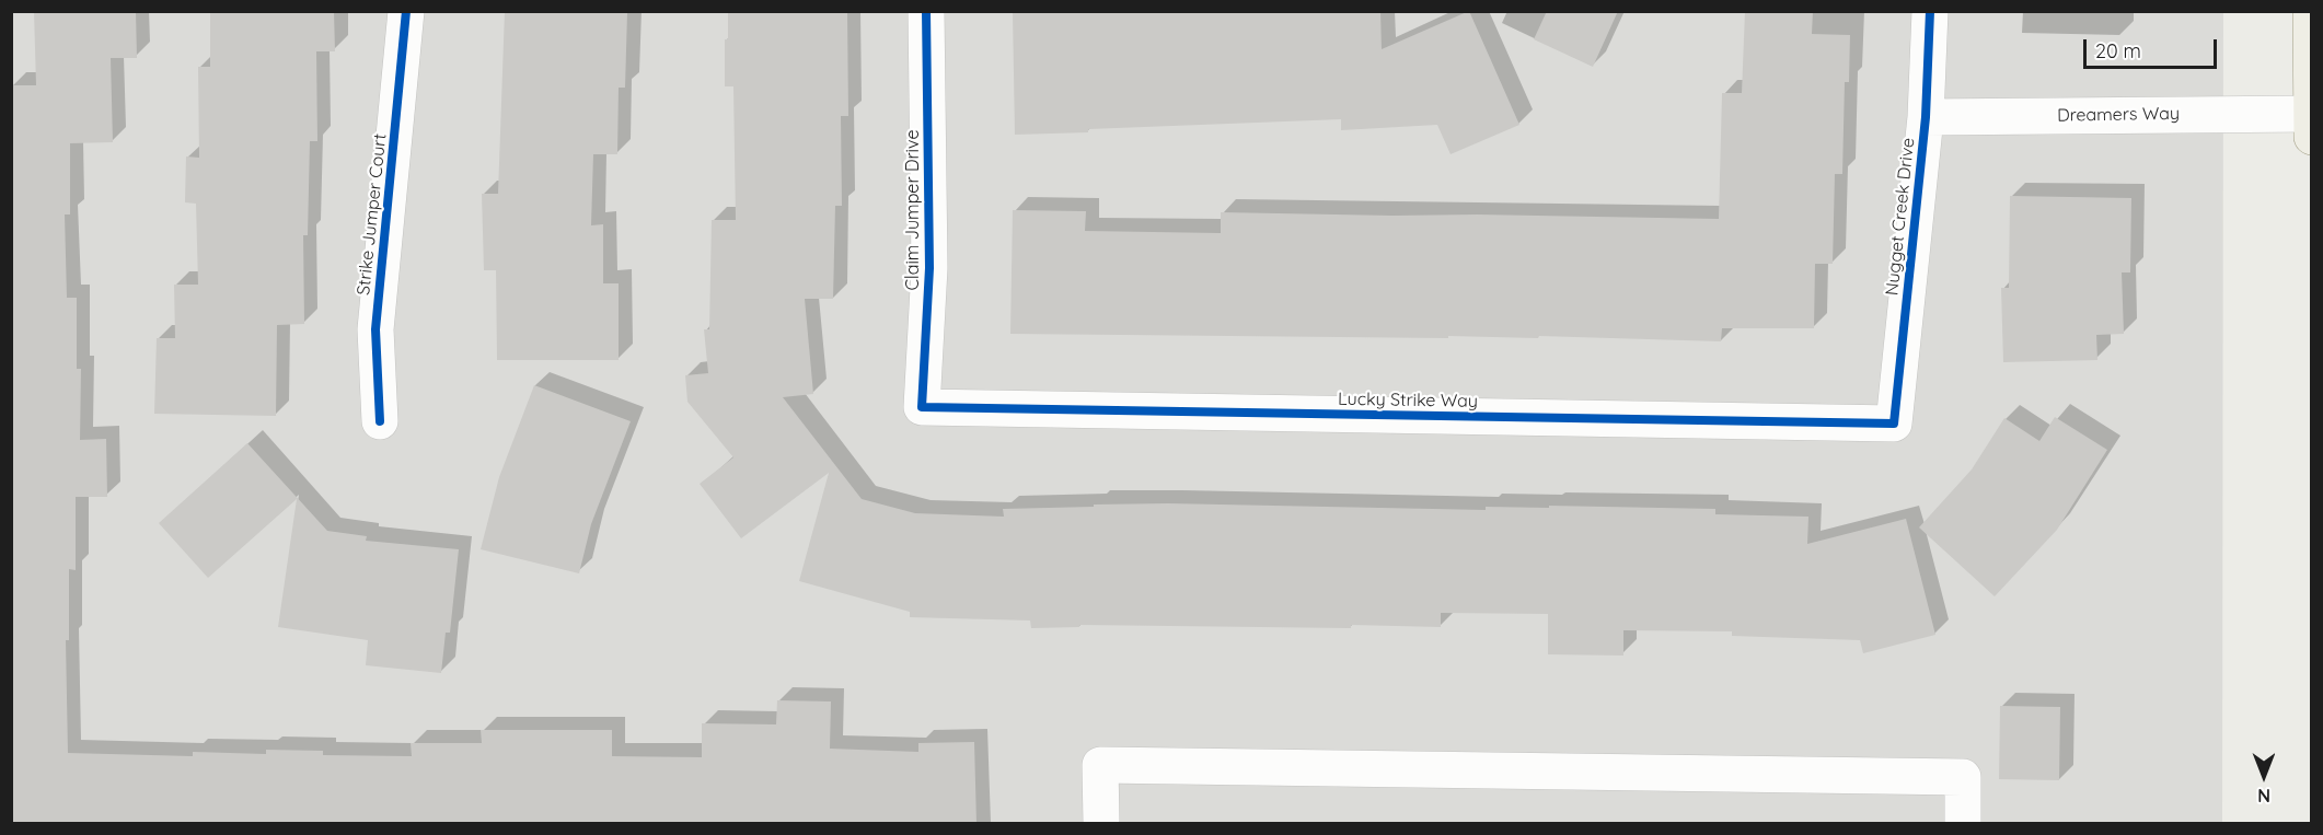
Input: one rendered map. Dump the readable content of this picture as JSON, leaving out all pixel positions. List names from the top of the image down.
{
  "streets": {
    "street": [
      "Dreamers Way",
      "Claim Jumper Drive",
      "Strike Jumper Court",
      "Nugget Creek Drive",
      "Lucky Strike Way"
    ]
  },
  "crossings": [
    ["Dreamers Way", "Nugget Creek Drive"],
    ["Claim Jumper Drive", "Lucky Strike Way"],
    ["Nugget Creek Drive", "Lucky Strike Way"]
  ],
  "scale_bar": "20 m",
  "north": "bottom"
}
